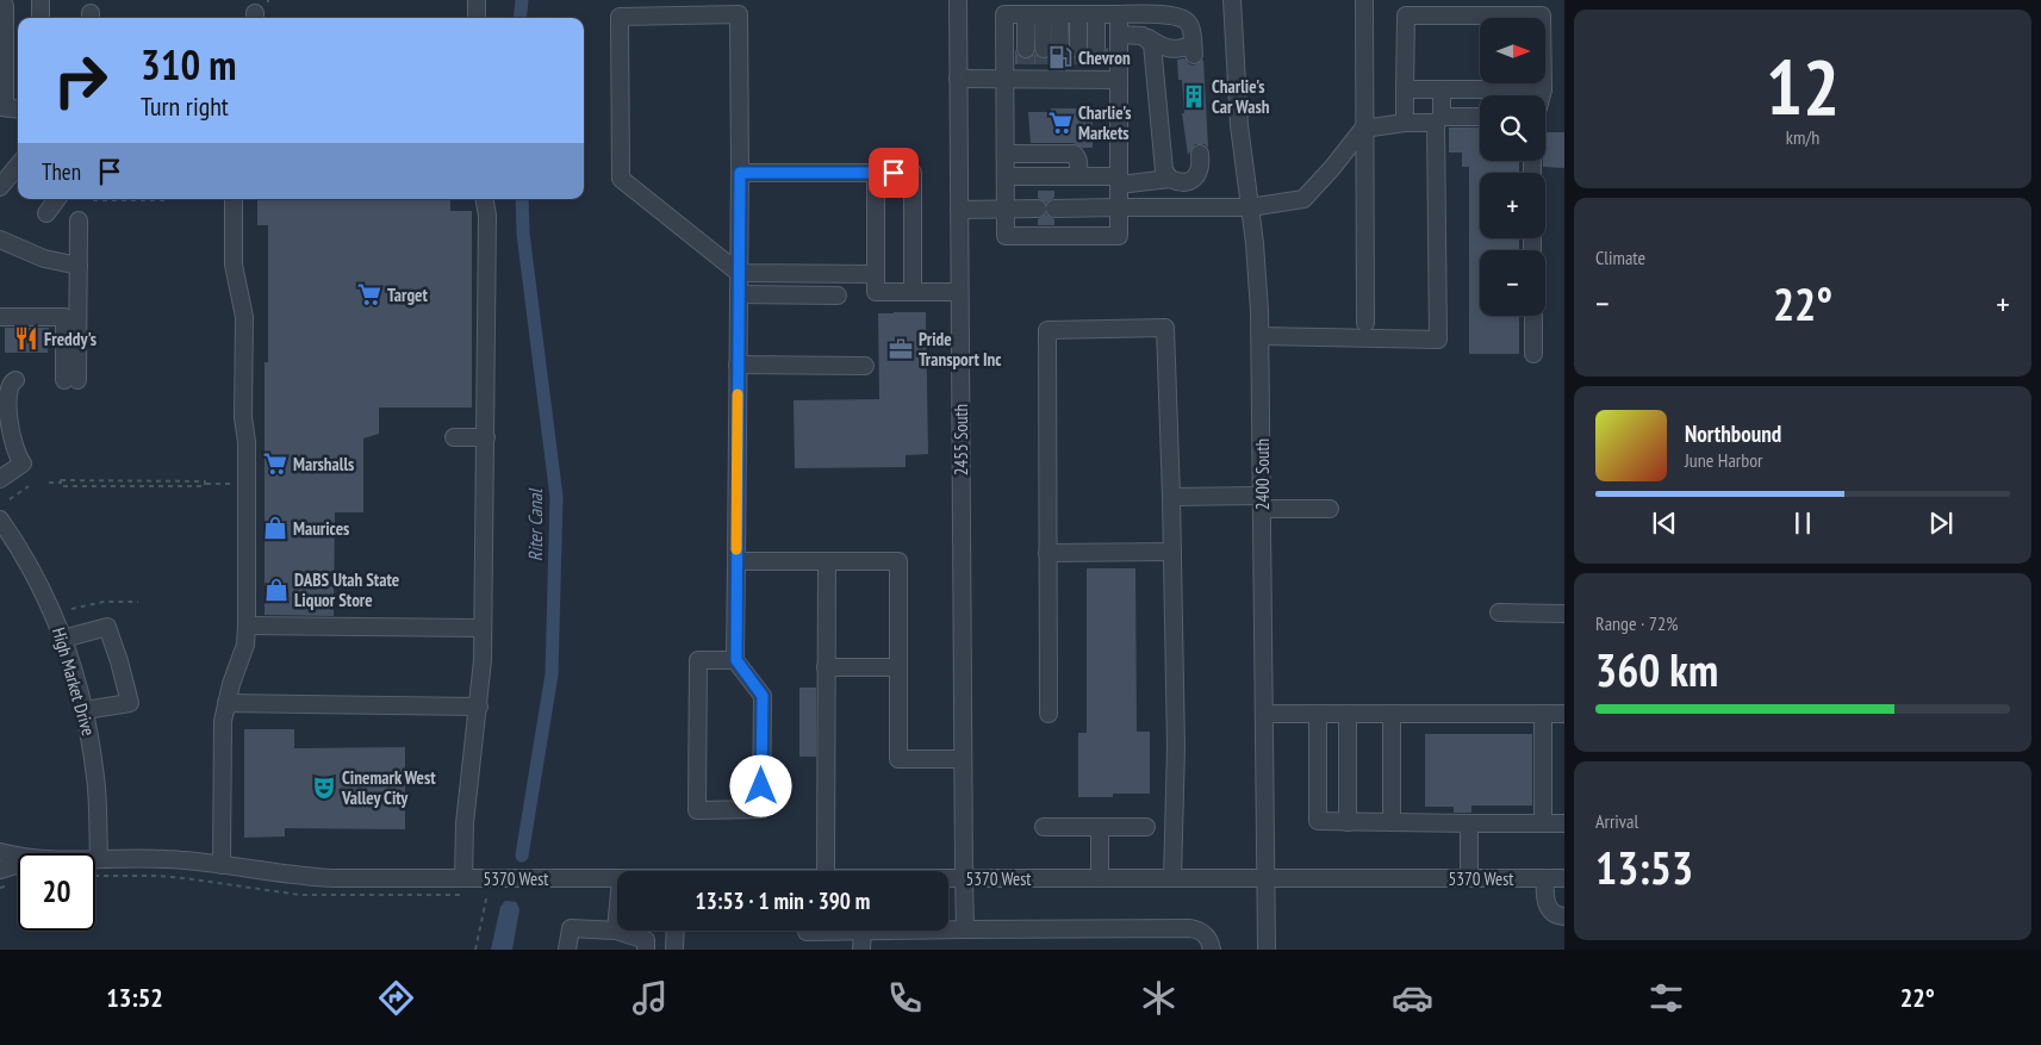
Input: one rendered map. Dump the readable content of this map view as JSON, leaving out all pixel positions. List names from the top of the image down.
{
  "streets": {
    "street": [
      "2455 South",
      "2400 South",
      "High Market Drive",
      "5370 West"
    ]
  },
  "crossings": [
    ["2455 South", "5370 West"],
    ["2400 South", "5370 West"],
    ["High Market Drive", "5370 West"]
  ],
  "water": ["Riter Canal"],
  "places": {
    "fuel station": ["Chevron"],
    "building": ["Charlie's Car Wash"],
    "supermarket": ["Charlie's Markets", "Target", "Marshalls"],
    "restaurant": ["Freddy's"],
    "office": ["Pride Transport Inc"],
    "shop": ["Maurices", "DABS Utah State Liquor Store"],
    "theatre": ["Cinemark West Valley City"]
  },
  "north": "right",
  "page": {
    "tile": [
      ["12", "km/h"],
      "Climate",
      ["Range · 72%", "360 km"],
      ["Arrival", "13:53"]
    ],
    "map_buttons": ["+", "−"],
    "turn": ["310 m", "Turn right"],
    "then": "Then",
    "heat": ["−", "22°", "+"],
    "song": ["Northbound", "June Harbor"],
    "limit": "20",
    "trip": "13:53 · 1 min · 390 m",
    "tabs": ["13:52", "22°"]
  }
}
